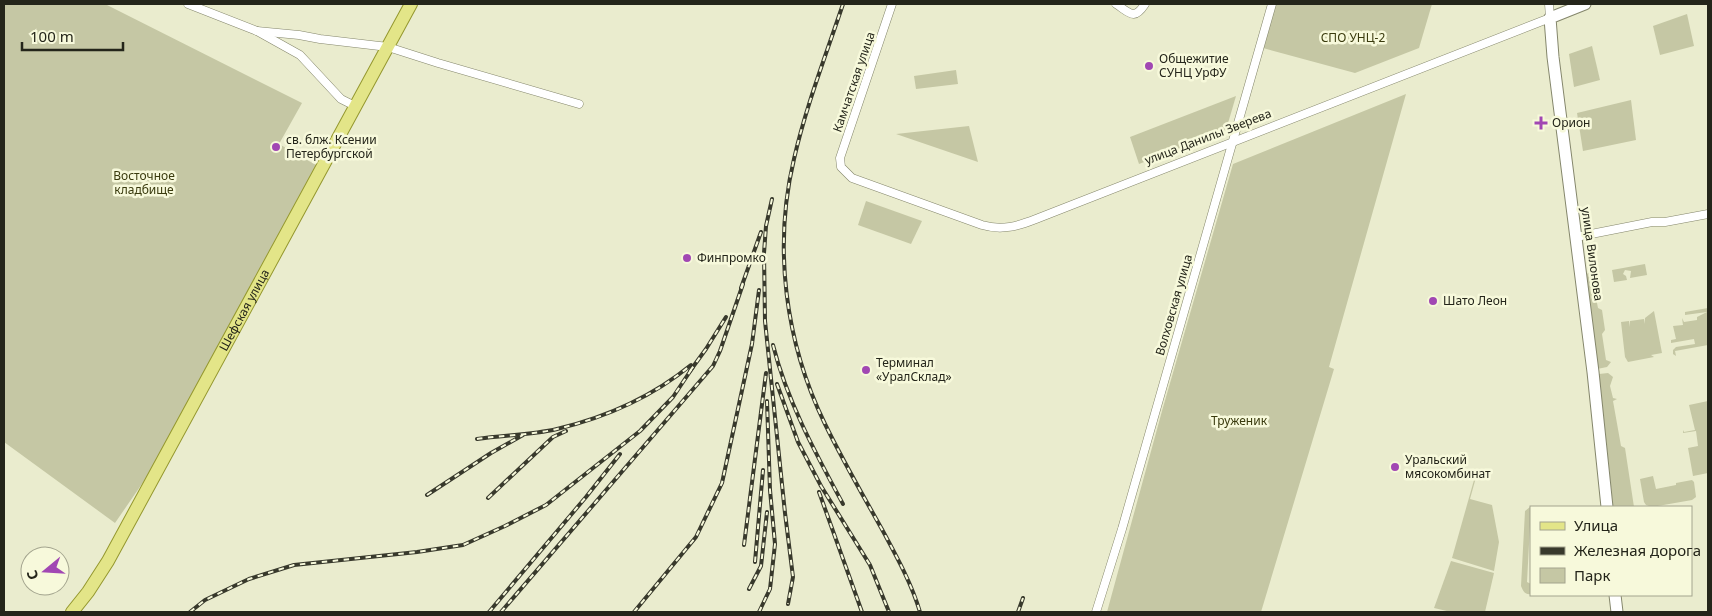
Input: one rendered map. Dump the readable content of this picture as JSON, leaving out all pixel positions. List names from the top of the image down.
{
  "streets": {
    "main road": ["Шефская улица"],
    "street": [
      "Камчатская улица",
      "улица Данилы Зверева",
      "улица Вилонова",
      "Волховская улица"
    ]
  },
  "crossings": [
    ["Камчатская улица", "улица Данилы Зверева"],
    ["улица Данилы Зверева", "улица Вилонова"],
    ["улица Данилы Зверева", "Волховская улица"]
  ],
  "parks": ["СПО УНЦ-2", "Восточное кладбище", "Труженик"],
  "places": {
    "other": [
      "Общежитие СУНЦ УрФУ",
      "св. блж. Ксении Петербургской",
      "Финпромко",
      "Шато Леон",
      "Терминал «УралСклад»",
      "Уральский мясокомбинат"
    ],
    "health": ["Орион"]
  },
  "legend": ["Улица", "Железная дорога", "Парк"],
  "scale_bar": "100 m",
  "north": "left"
}
